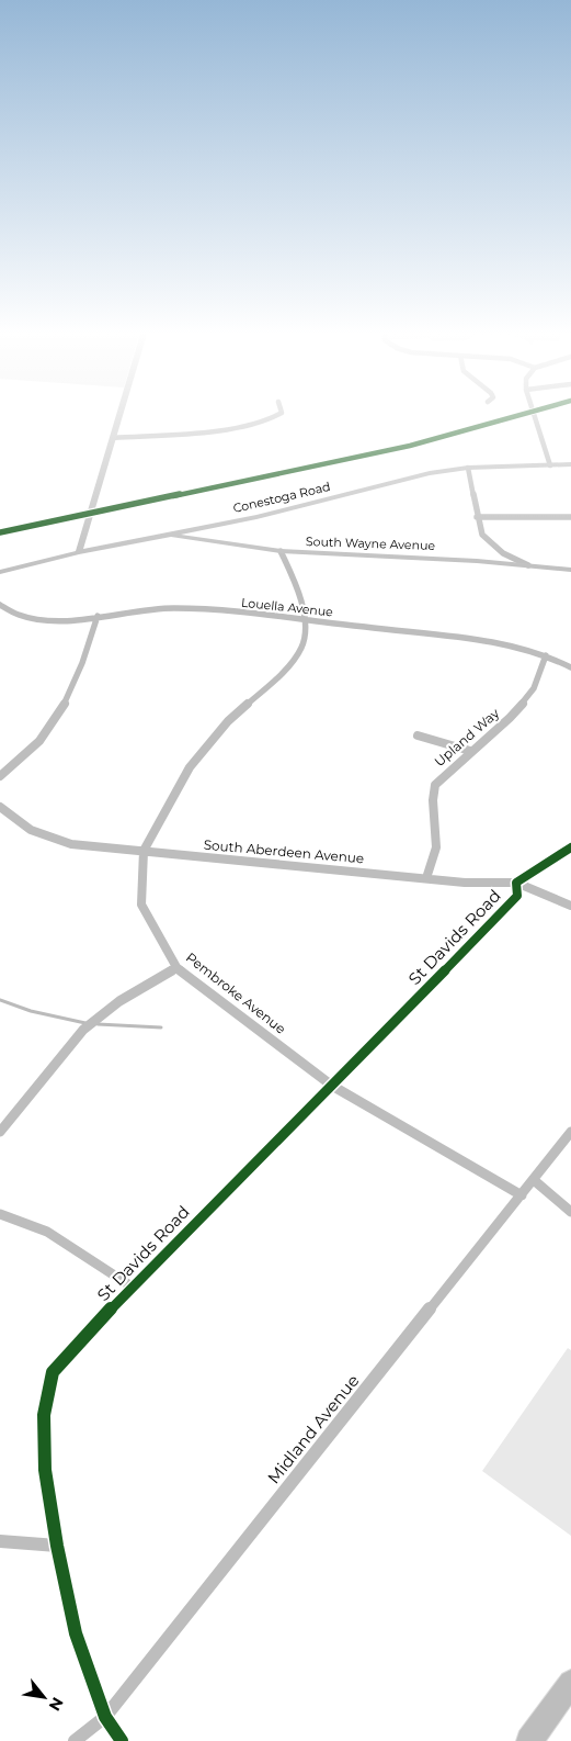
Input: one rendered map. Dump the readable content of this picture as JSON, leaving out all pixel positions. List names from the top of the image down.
{
  "streets": {
    "main road": ["Conestoga Road", "South Wayne Avenue"],
    "street": [
      "Louella Avenue",
      "Upland Way",
      "South Aberdeen Avenue",
      "St Davids Road",
      "Pembroke Avenue",
      "Midland Avenue"
    ]
  },
  "crossings": [
    ["Conestoga Road", "South Wayne Avenue"],
    ["South Wayne Avenue", "Pembroke Avenue"],
    ["Louella Avenue", "Upland Way"],
    ["Louella Avenue", "Pembroke Avenue"],
    ["Upland Way", "South Aberdeen Avenue"],
    ["South Aberdeen Avenue", "St Davids Road"],
    ["South Aberdeen Avenue", "Pembroke Avenue"],
    ["St Davids Road", "Pembroke Avenue"],
    ["St Davids Road", "Midland Avenue"],
    ["Pembroke Avenue", "Midland Avenue"]
  ],
  "north": "bottom right"
}
